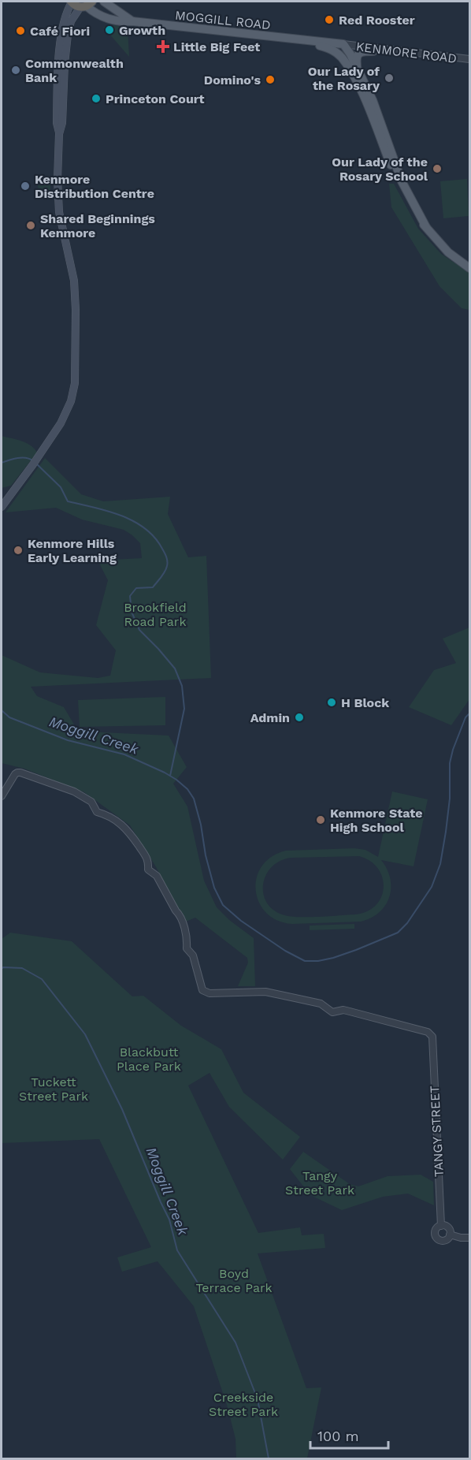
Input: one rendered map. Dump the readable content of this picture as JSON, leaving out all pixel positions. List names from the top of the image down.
{
  "streets": {
    "main road": ["MOGGILL ROAD"],
    "street": ["KENMORE ROAD", "TANGY STREET"]
  },
  "crossings": [
    ["MOGGILL ROAD", "KENMORE ROAD"]
  ],
  "water": ["Moggill Creek"],
  "parks": [
    "Brookfield Road Park",
    "Blackbutt Place Park",
    "Tuckett Street Park",
    "Tangy Street Park",
    "Boyd Terrace Park",
    "Creekside Street Park"
  ],
  "places": {
    "other": [
      "Red Rooster",
      "Growth",
      "Café Fiori",
      "Commonwealth Bank",
      "Our Lady of the Rosary",
      "Domino's",
      "Princeton Court",
      "Our Lady of the Rosary School",
      "Kenmore Distribution Centre",
      "Shared Beginnings Kenmore",
      "Kenmore Hills Early Learning",
      "H Block",
      "Admin",
      "Kenmore State High School"
    ],
    "health": ["Little Big Feet"]
  },
  "scale_bar": "100 m"
}
